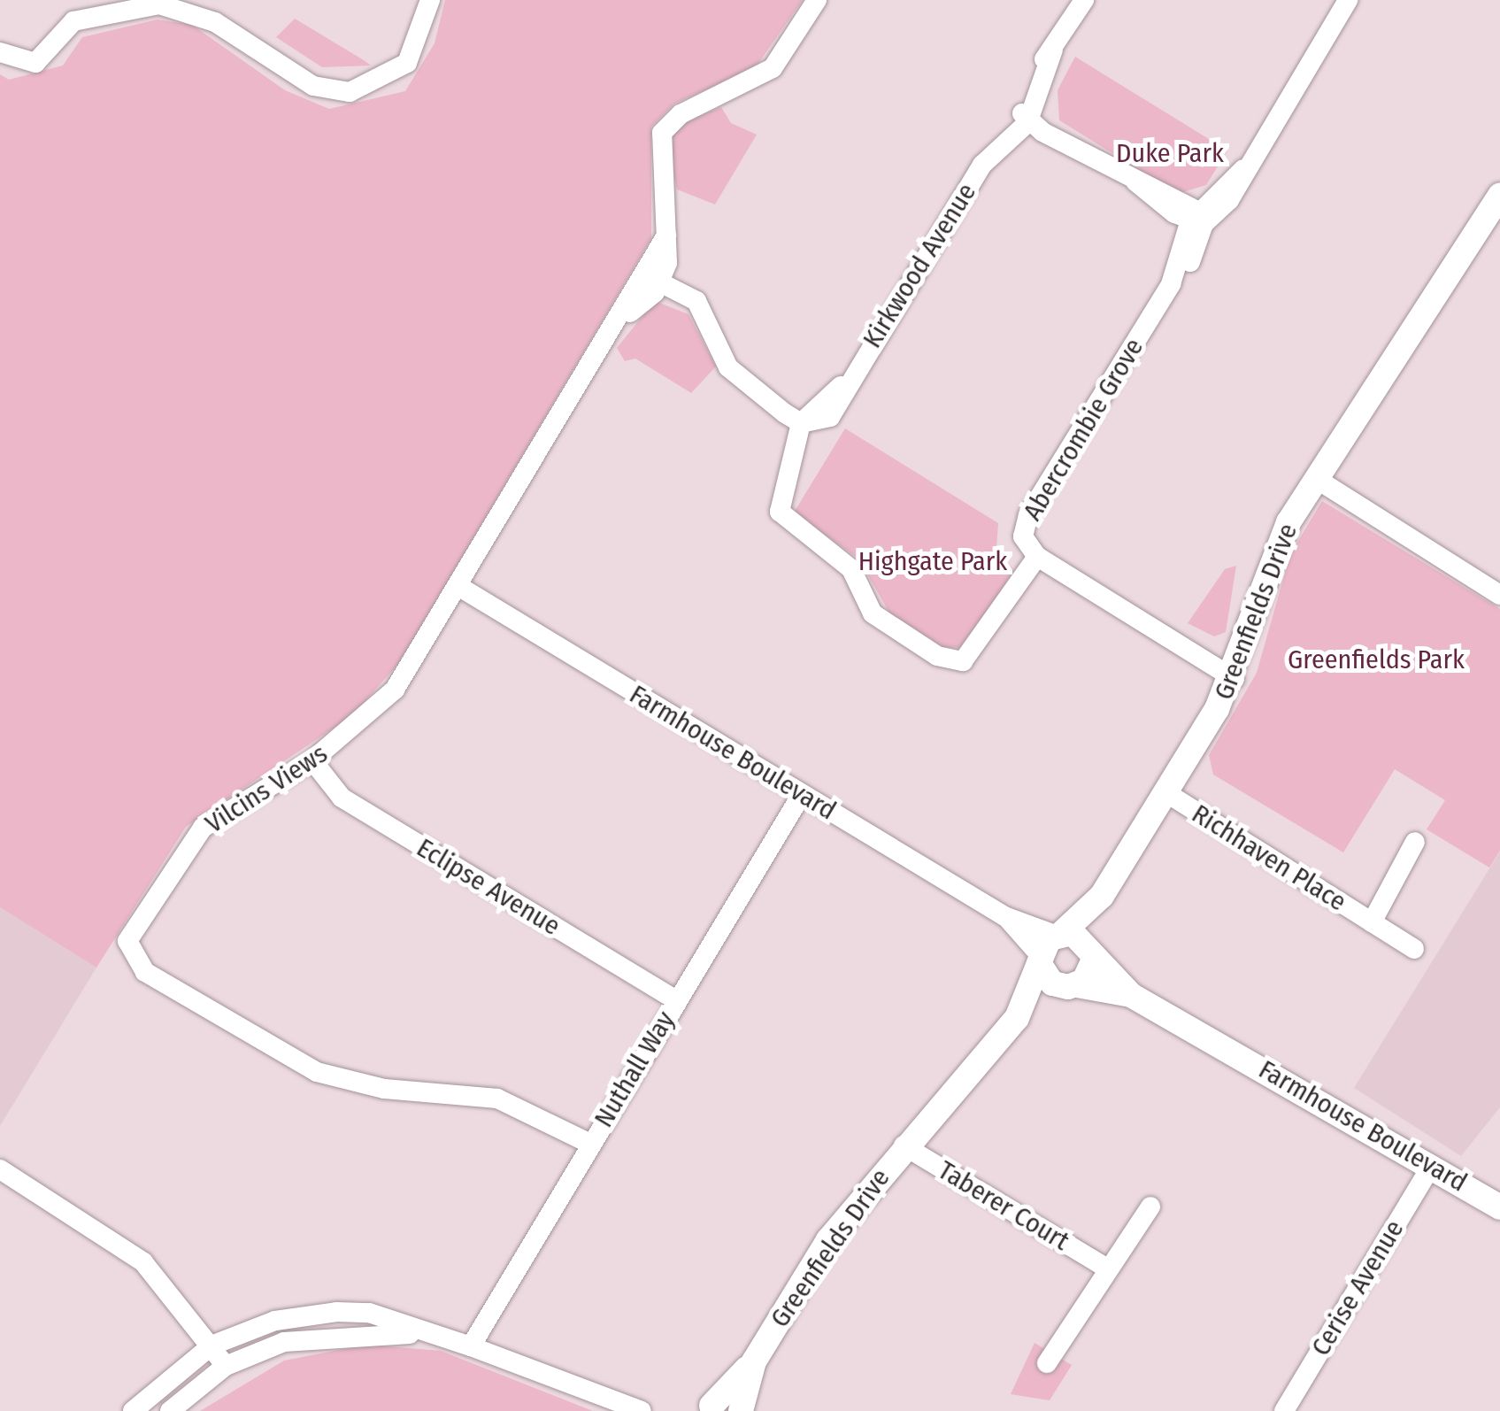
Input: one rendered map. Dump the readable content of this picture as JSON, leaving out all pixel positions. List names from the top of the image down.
{
  "streets": {
    "street": [
      "Kirkwood Avenue",
      "Abercrombie Grove",
      "Greenfields Drive",
      "Farmhouse Boulevard",
      "Vilcins Views",
      "Richhaven Place",
      "Eclipse Avenue",
      "Nuthall Way",
      "Taberer Court",
      "Cerise Avenue"
    ]
  },
  "crossings": [
    ["Abercrombie Grove", "Greenfields Drive"],
    ["Greenfields Drive", "Farmhouse Boulevard"],
    ["Greenfields Drive", "Richhaven Place"],
    ["Greenfields Drive", "Taberer Court"],
    ["Farmhouse Boulevard", "Vilcins Views"],
    ["Farmhouse Boulevard", "Nuthall Way"],
    ["Farmhouse Boulevard", "Cerise Avenue"],
    ["Vilcins Views", "Eclipse Avenue"],
    ["Vilcins Views", "Nuthall Way"],
    ["Eclipse Avenue", "Nuthall Way"]
  ],
  "parks": ["Duke Park", "Highgate Park", "Greenfields Park"]
}
